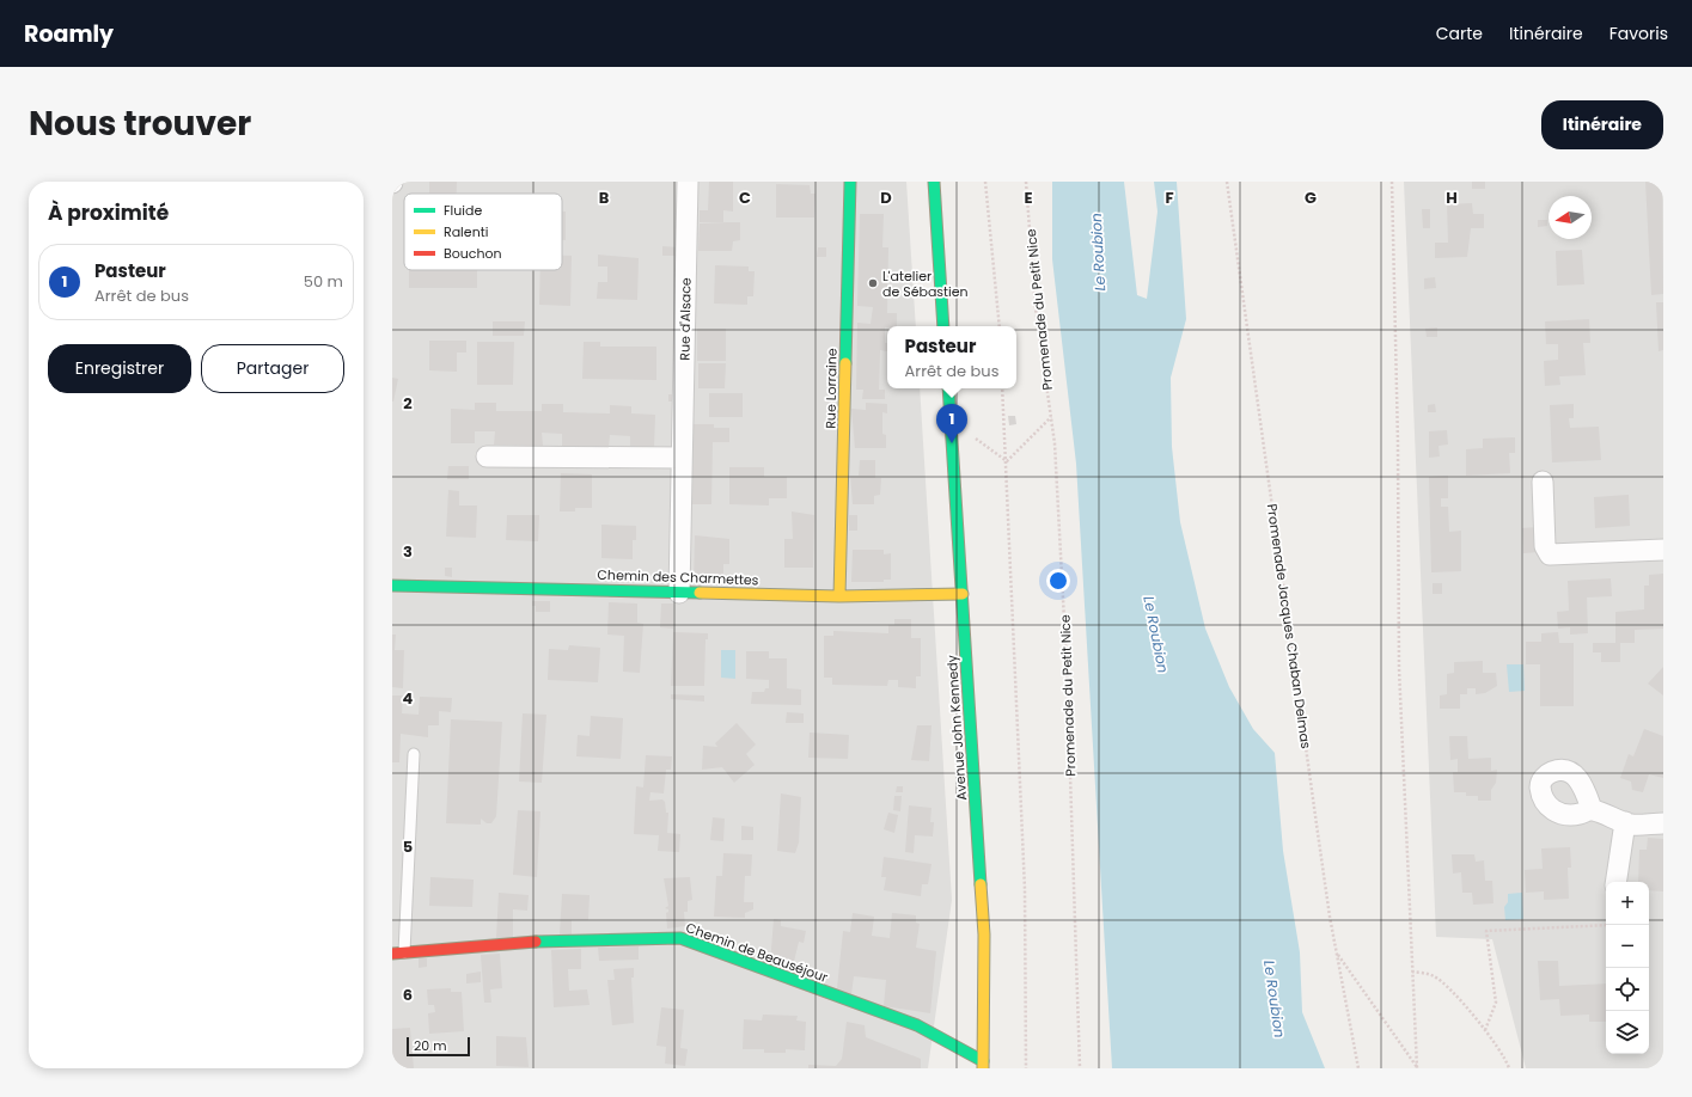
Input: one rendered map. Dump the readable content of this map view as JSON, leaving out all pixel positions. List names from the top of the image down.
{
  "streets": {
    "street": [
      "Rue d'Alsace",
      "Rue Lorraine",
      "Chemin des Charmettes",
      "Avenue John Kennedy",
      "Chemin de Beauséjour"
    ],
    "path": ["Promenade du Petit Nice", "Promenade Jacques Chaban Delmas"]
  },
  "crossings": [
    ["Rue d'Alsace", "Chemin des Charmettes"],
    ["Rue Lorraine", "Chemin des Charmettes"],
    ["Chemin des Charmettes", "Avenue John Kennedy"],
    ["Avenue John Kennedy", "Chemin de Beauséjour"]
  ],
  "water": ["Le Roubion"],
  "places": ["L'atelier de Sébastien"],
  "legend": ["Fluide", "Ralenti", "Bouchon"],
  "scale_bar": "20 m",
  "north": "left",
  "page": {
    "header": "Roamly",
    "nav": ["Carte", "Itinéraire", "Favoris"],
    "title": "Nous trouver",
    "buttons": [
      "Itinéraire",
      ["Enregistrer", "Partager"]
    ],
    "heading": "À proximité",
    "list": [
      {
        "mark": "1",
        "name": "Pasteur",
        "note": "Arrêt de bus",
        "value": "50 m"
      }
    ],
    "popup": ["Pasteur", "Arrêt de bus"],
    "pins": "1",
    "map_buttons": ["+", "−"],
    "scale": "20 m"
  },
  "grid": {
    "columns": [
      "B",
      "C",
      "D",
      "E",
      "F",
      "G",
      "H"
    ],
    "rows": [
      "2",
      "3",
      "4",
      "5",
      "6"
    ]
  }
}
